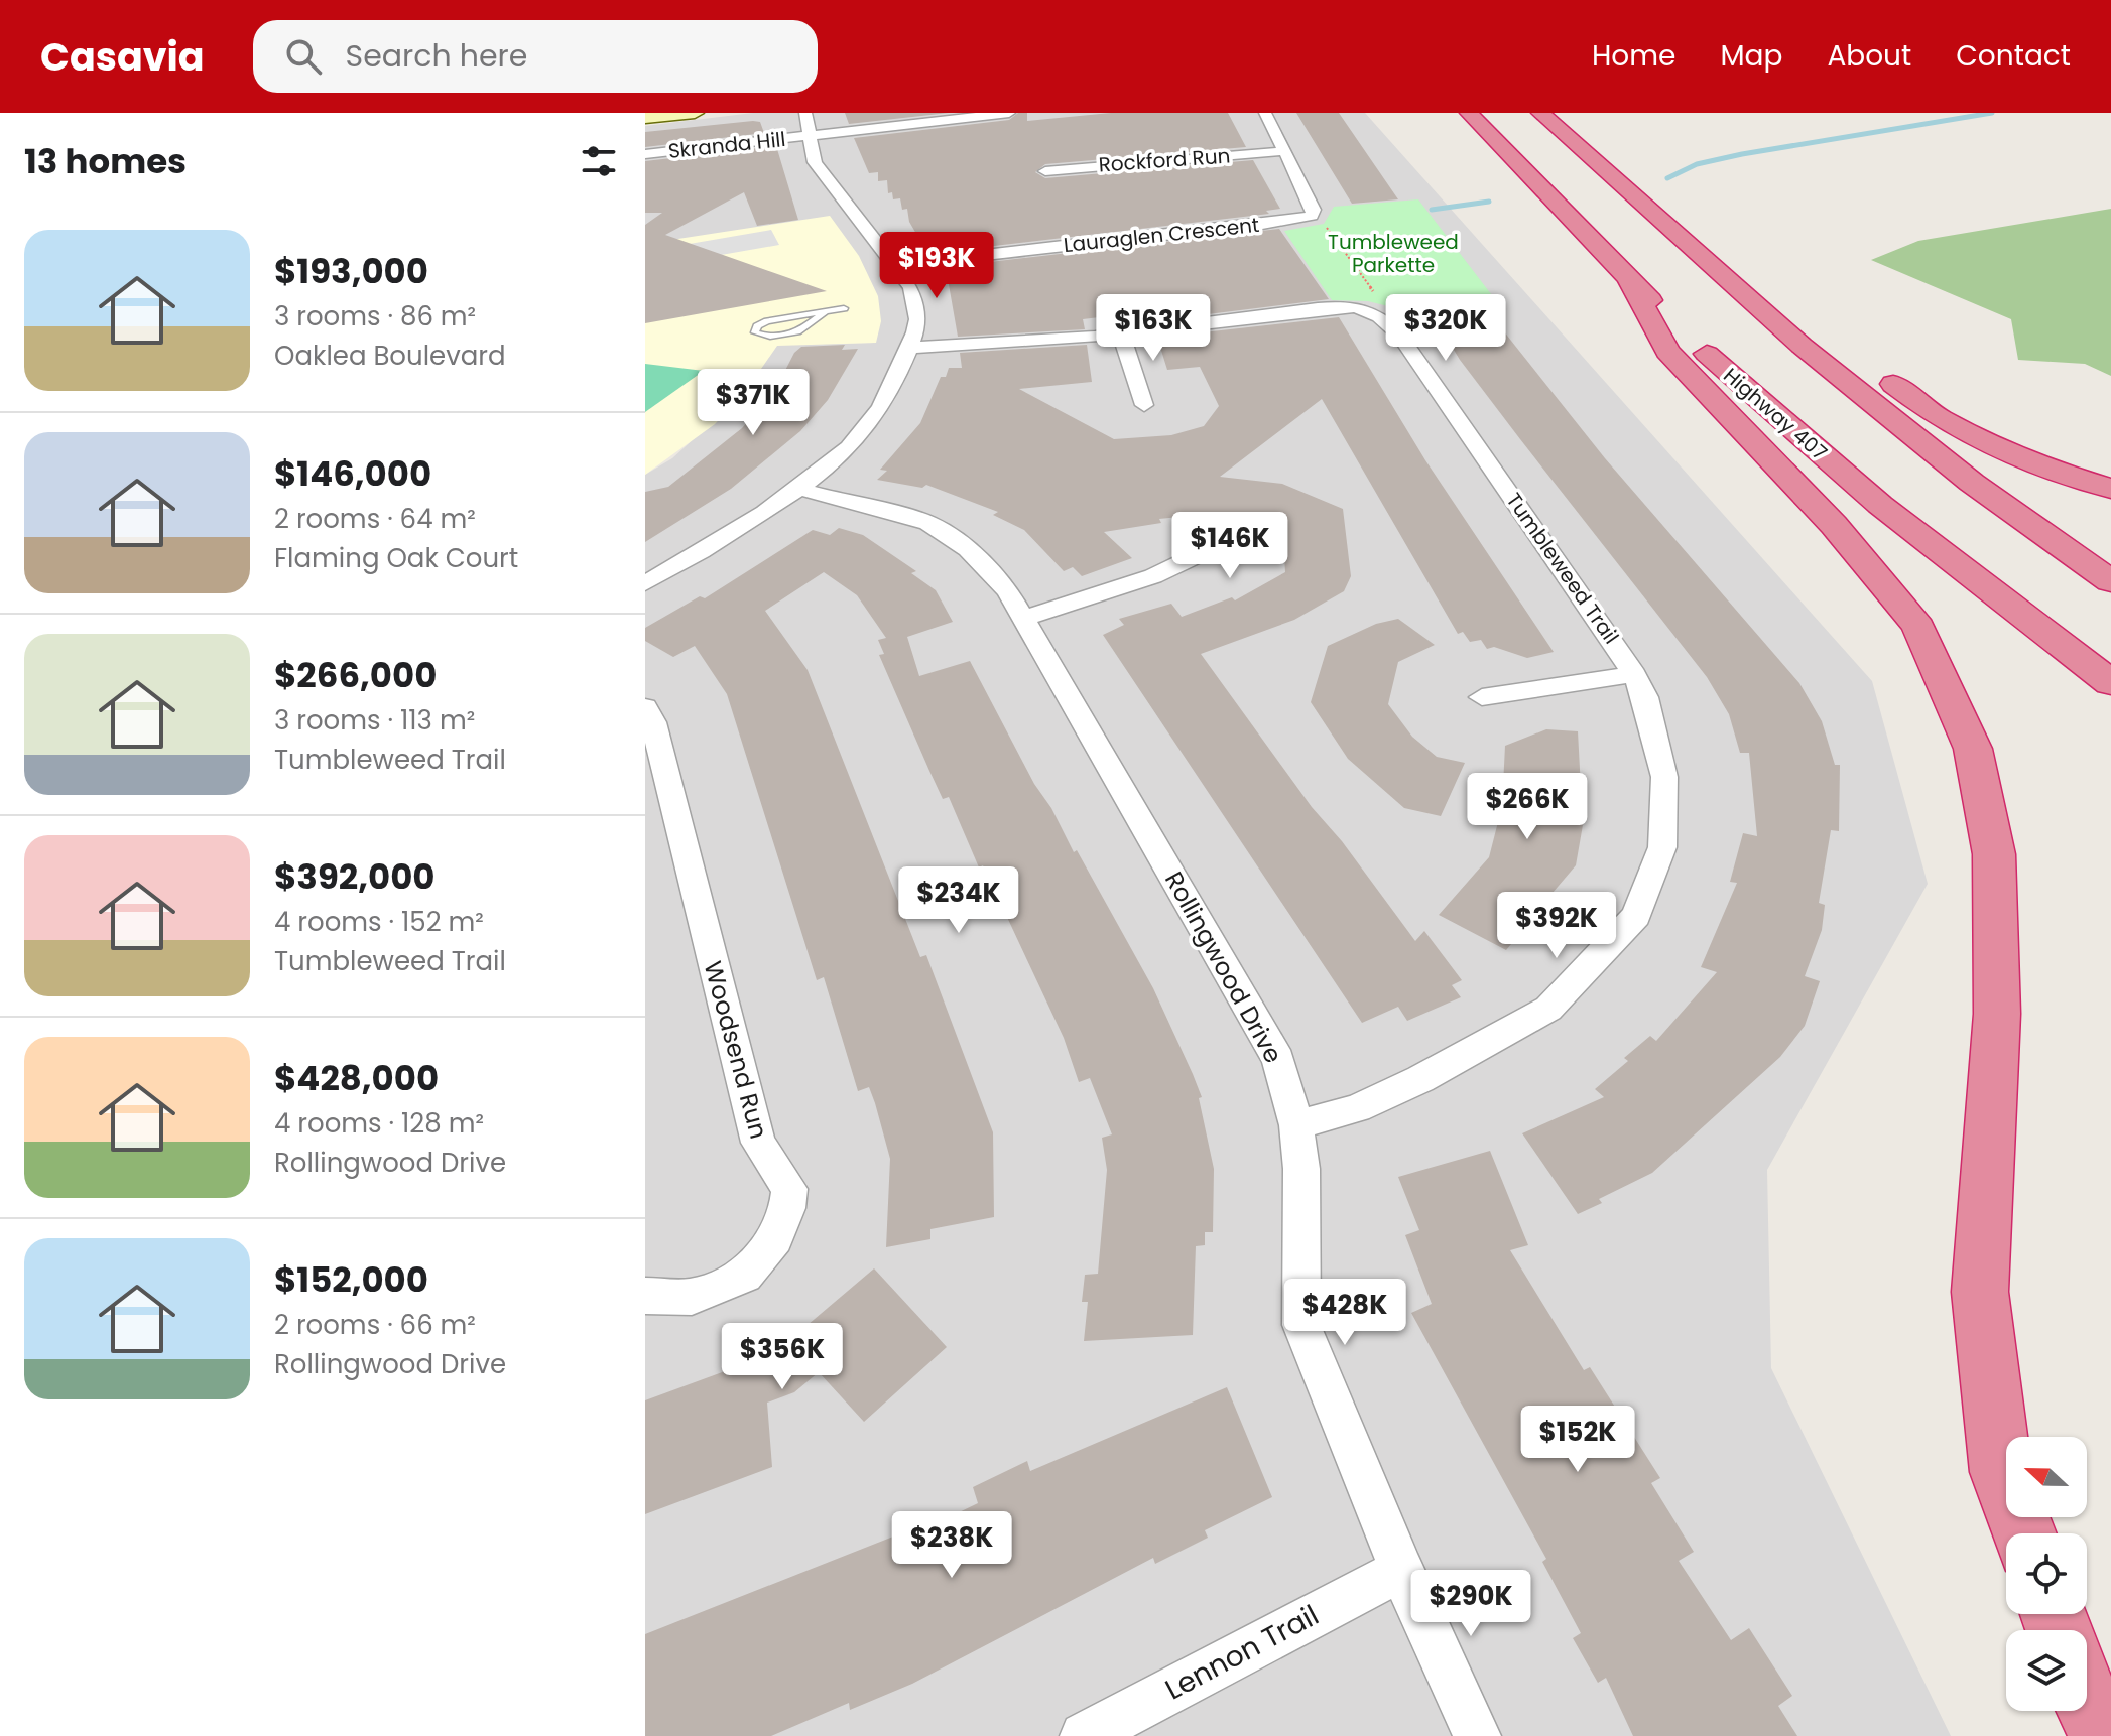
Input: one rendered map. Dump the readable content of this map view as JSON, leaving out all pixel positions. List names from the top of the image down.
{
  "streets": {
    "highway": ["Highway 407"],
    "street": [
      "Skranda Hill",
      "Rockford Run",
      "Lauraglen Crescent",
      "Tumbleweed Trail",
      "Rollingwood Drive",
      "Woodsend Run",
      "Lennon Trail"
    ]
  },
  "crossings": [
    ["Tumbleweed Trail", "Rollingwood Drive"],
    ["Rollingwood Drive", "Lennon Trail"]
  ],
  "parks": ["Tumbleweed Parkette"],
  "north": "left",
  "page": {
    "header": "Casavia",
    "search": "Search here",
    "nav": [
      "Home",
      "Map",
      "About",
      "Contact"
    ],
    "heading": "13 homes",
    "list": [
      {
        "name": "$193,000",
        "note": "3 rooms · 86 m² · Oaklea Boulevard"
      },
      {
        "name": "$146,000",
        "note": "2 rooms · 64 m² · Flaming Oak Court"
      },
      {
        "name": "$266,000",
        "note": "3 rooms · 113 m² · Tumbleweed Trail"
      },
      {
        "name": "$392,000",
        "note": "4 rooms · 152 m² · Tumbleweed Trail"
      },
      {
        "name": "$428,000",
        "note": "4 rooms · 128 m² · Rollingwood Drive"
      },
      {
        "name": "$152,000",
        "note": "2 rooms · 66 m² · Rollingwood Drive"
      }
    ],
    "price": [
      "$193K",
      "$163K",
      "$320K",
      "$371K",
      "$146K",
      "$266K",
      "$234K",
      "$392K",
      "$428K",
      "$356K",
      "$152K",
      "$238K",
      "$290K"
    ]
  }
}
